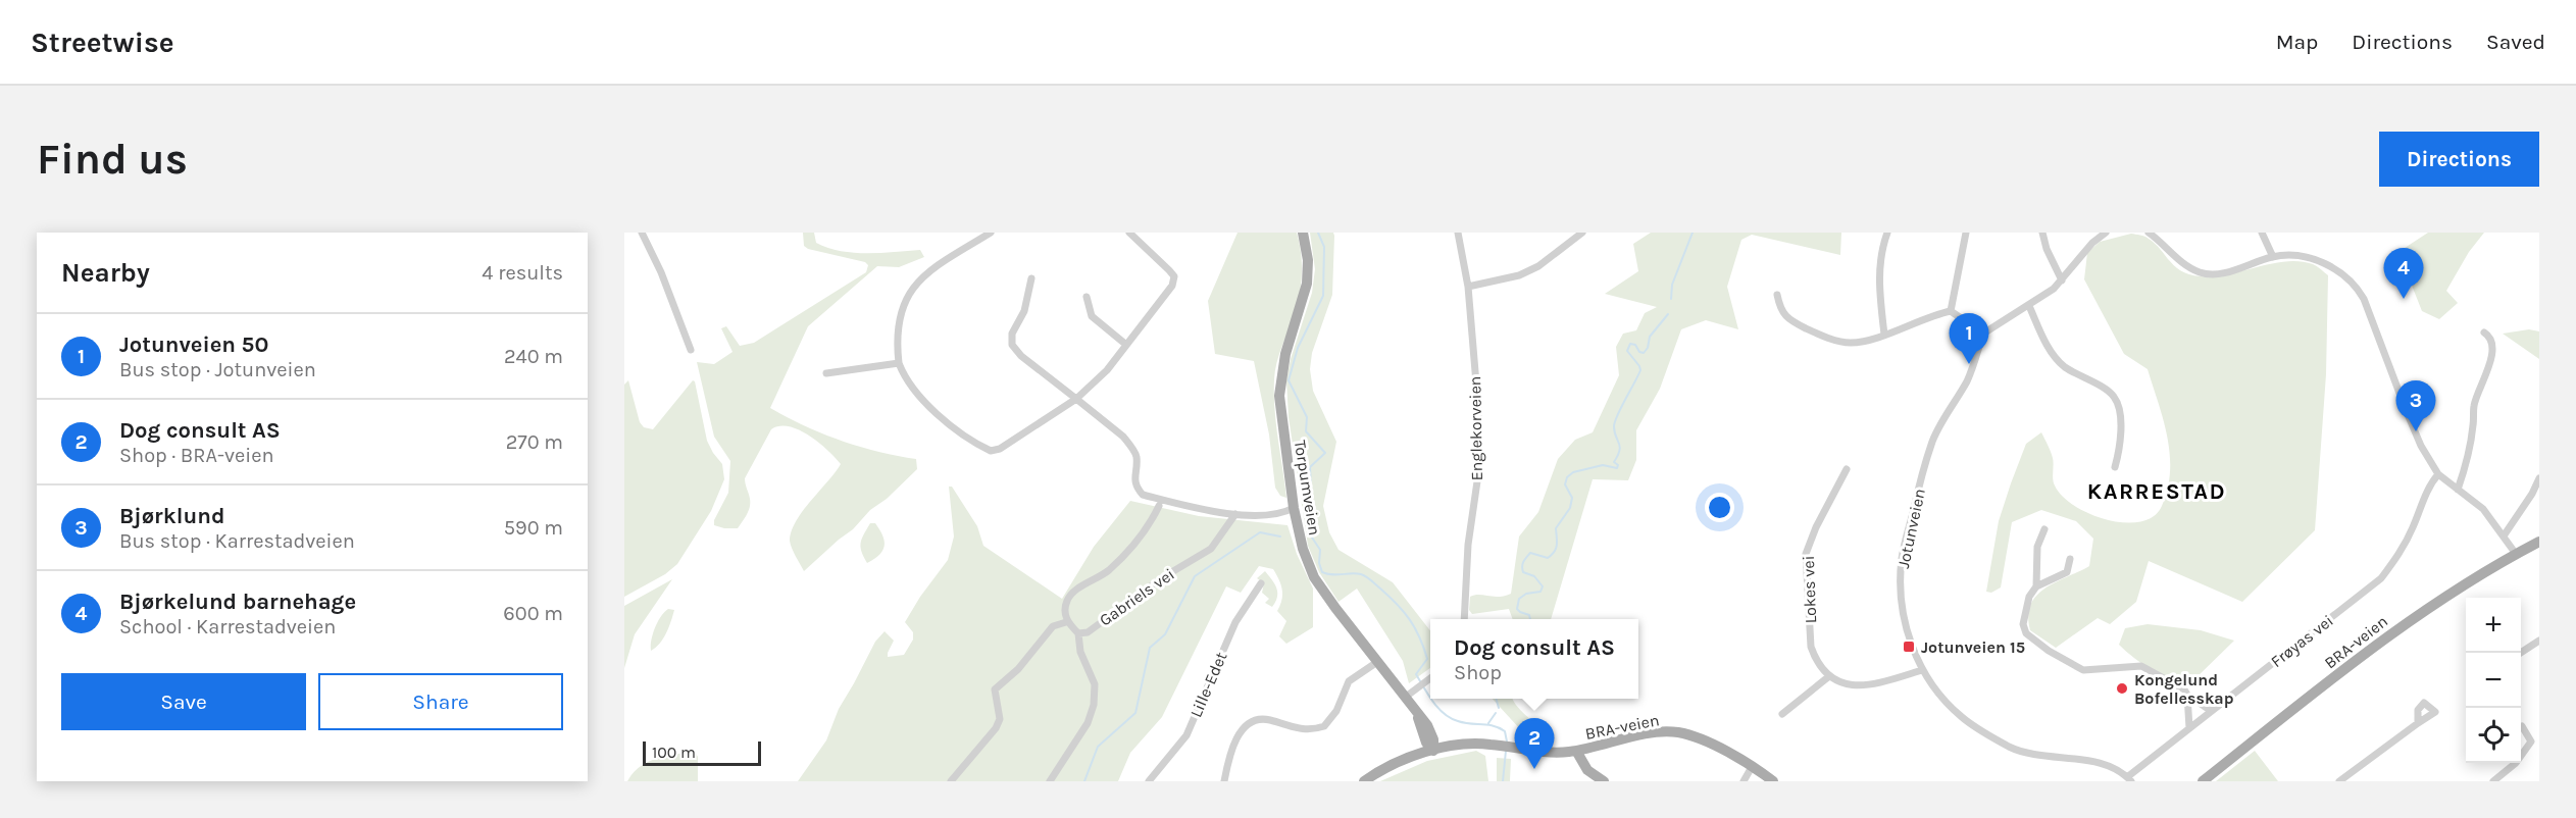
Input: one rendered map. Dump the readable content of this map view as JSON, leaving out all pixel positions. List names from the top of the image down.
{
  "streets": {
    "main road": ["Torpumveien", "BRA-veien"],
    "street": [
      "Englekorveien",
      "Jotunveien",
      "Lokes vei",
      "Gabriels vei",
      "Frøyas vei",
      "Lille-Edet"
    ]
  },
  "crossings": [
    ["Torpumveien", "BRA-veien"],
    ["Jotunveien", "Frøyas vei"]
  ],
  "districts": ["KARRESTAD"],
  "places": {
    "transit": ["Jotunveien 15"],
    "other": ["Kongelund Bofellesskap"]
  },
  "scale_bar": "100 m",
  "page": {
    "header": "Streetwise",
    "nav": ["Map", "Directions", "Saved"],
    "buttons": [
      "Directions",
      ["Save", "Share"]
    ],
    "title": "Find us",
    "heading": ["Nearby", "4 results"],
    "pins": [
      "4",
      "1",
      "3",
      "2"
    ],
    "list": [
      {
        "mark": "1",
        "name": "Jotunveien 50",
        "note": "Bus stop · Jotunveien",
        "value": "240 m"
      },
      {
        "mark": "2",
        "name": "Dog consult AS",
        "note": "Shop · BRA-veien",
        "value": "270 m"
      },
      {
        "mark": "3",
        "name": "Bjørklund",
        "note": "Bus stop · Karrestadveien",
        "value": "590 m"
      },
      {
        "mark": "4",
        "name": "Bjørkelund barnehage",
        "note": "School · Karrestadveien",
        "value": "600 m"
      }
    ],
    "map_buttons": ["+", "−"],
    "popup": ["Dog consult AS", "Shop"],
    "scale": "100 m"
  }
}
